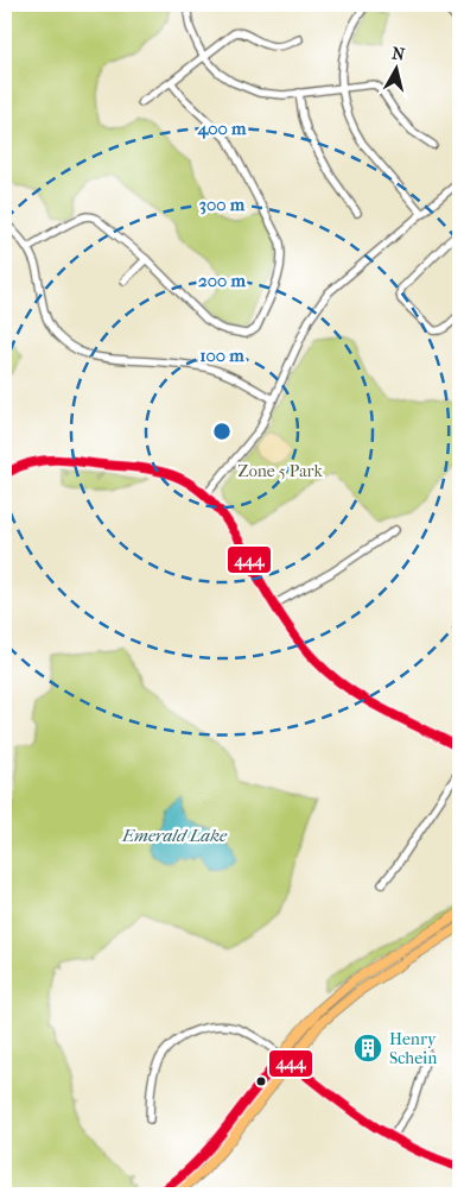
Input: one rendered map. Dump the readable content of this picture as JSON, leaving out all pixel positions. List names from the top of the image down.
{
  "water": ["Emerald Lake"],
  "parks": ["Zone 5 Park"],
  "places": {
    "building": ["Henry Schein"]
  },
  "lines": ["transit line 444"],
  "north": "top",
  "rings": [
    "400 m",
    "300 m",
    "200 m",
    "100 m"
  ]
}
